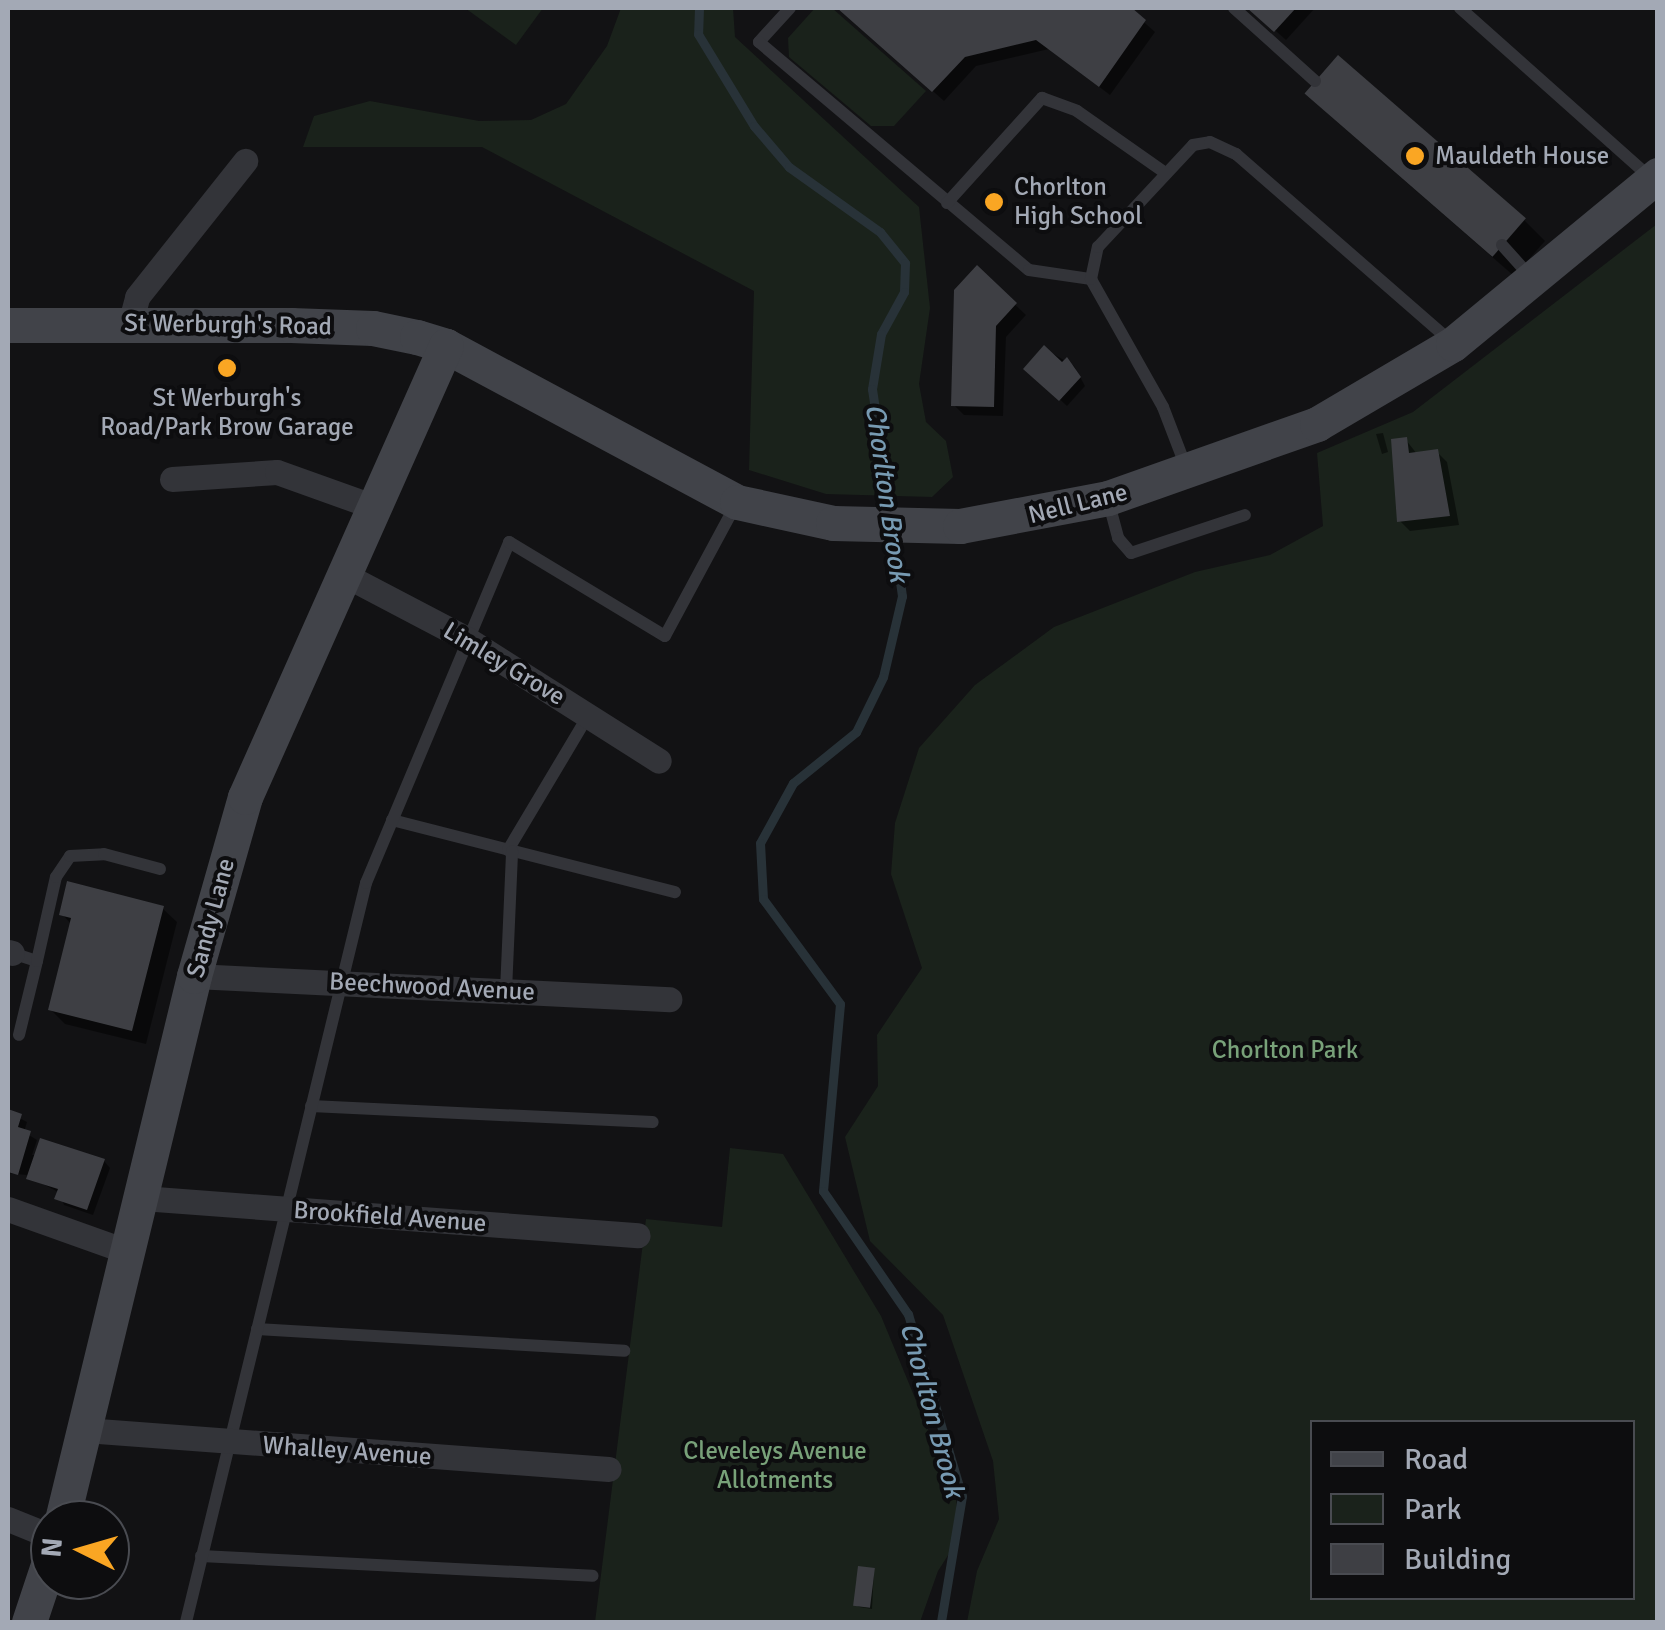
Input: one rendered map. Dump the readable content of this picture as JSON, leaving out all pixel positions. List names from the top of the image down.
{
  "streets": {
    "street": [
      "St Werburgh's Road",
      "Nell Lane",
      "Limley Grove",
      "Sandy Lane",
      "Beechwood Avenue",
      "Brookfield Avenue",
      "Whalley Avenue"
    ]
  },
  "crossings": [
    ["St Werburgh's Road", "Nell Lane"],
    ["St Werburgh's Road", "Sandy Lane"],
    ["Nell Lane", "Sandy Lane"],
    ["Limley Grove", "Sandy Lane"],
    ["Sandy Lane", "Beechwood Avenue"],
    ["Sandy Lane", "Brookfield Avenue"],
    ["Sandy Lane", "Whalley Avenue"]
  ],
  "water": ["Chorlton Brook"],
  "parks": ["Chorlton Park", "Cleveleys Avenue Allotments"],
  "places": ["Mauldeth House", "Chorlton High School", "St Werburgh's Road/Park Brow Garage"],
  "legend": ["Road", "Park", "Building"],
  "north": "left"
}
